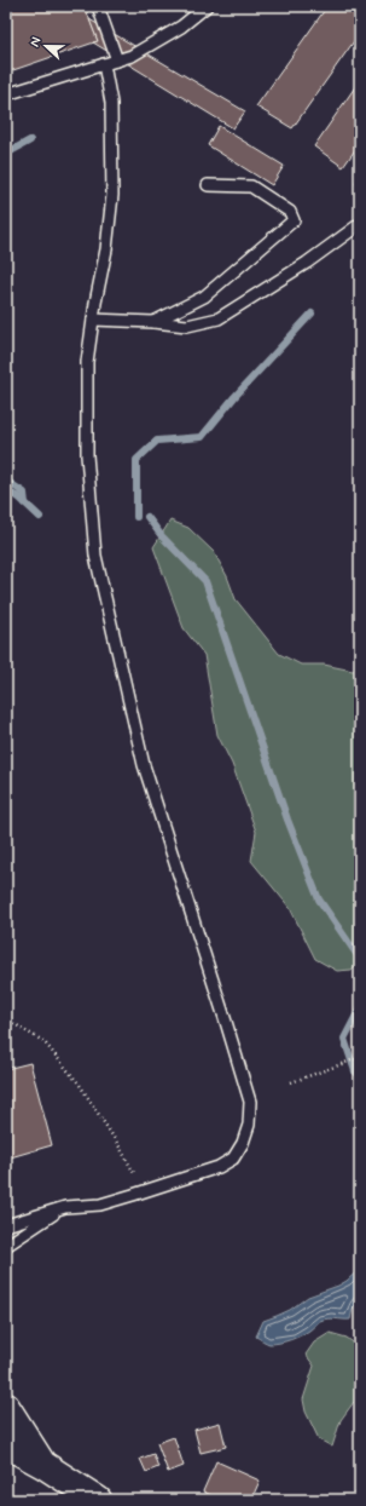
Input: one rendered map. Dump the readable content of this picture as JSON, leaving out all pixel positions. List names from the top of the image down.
{
  "north": "left"
}
